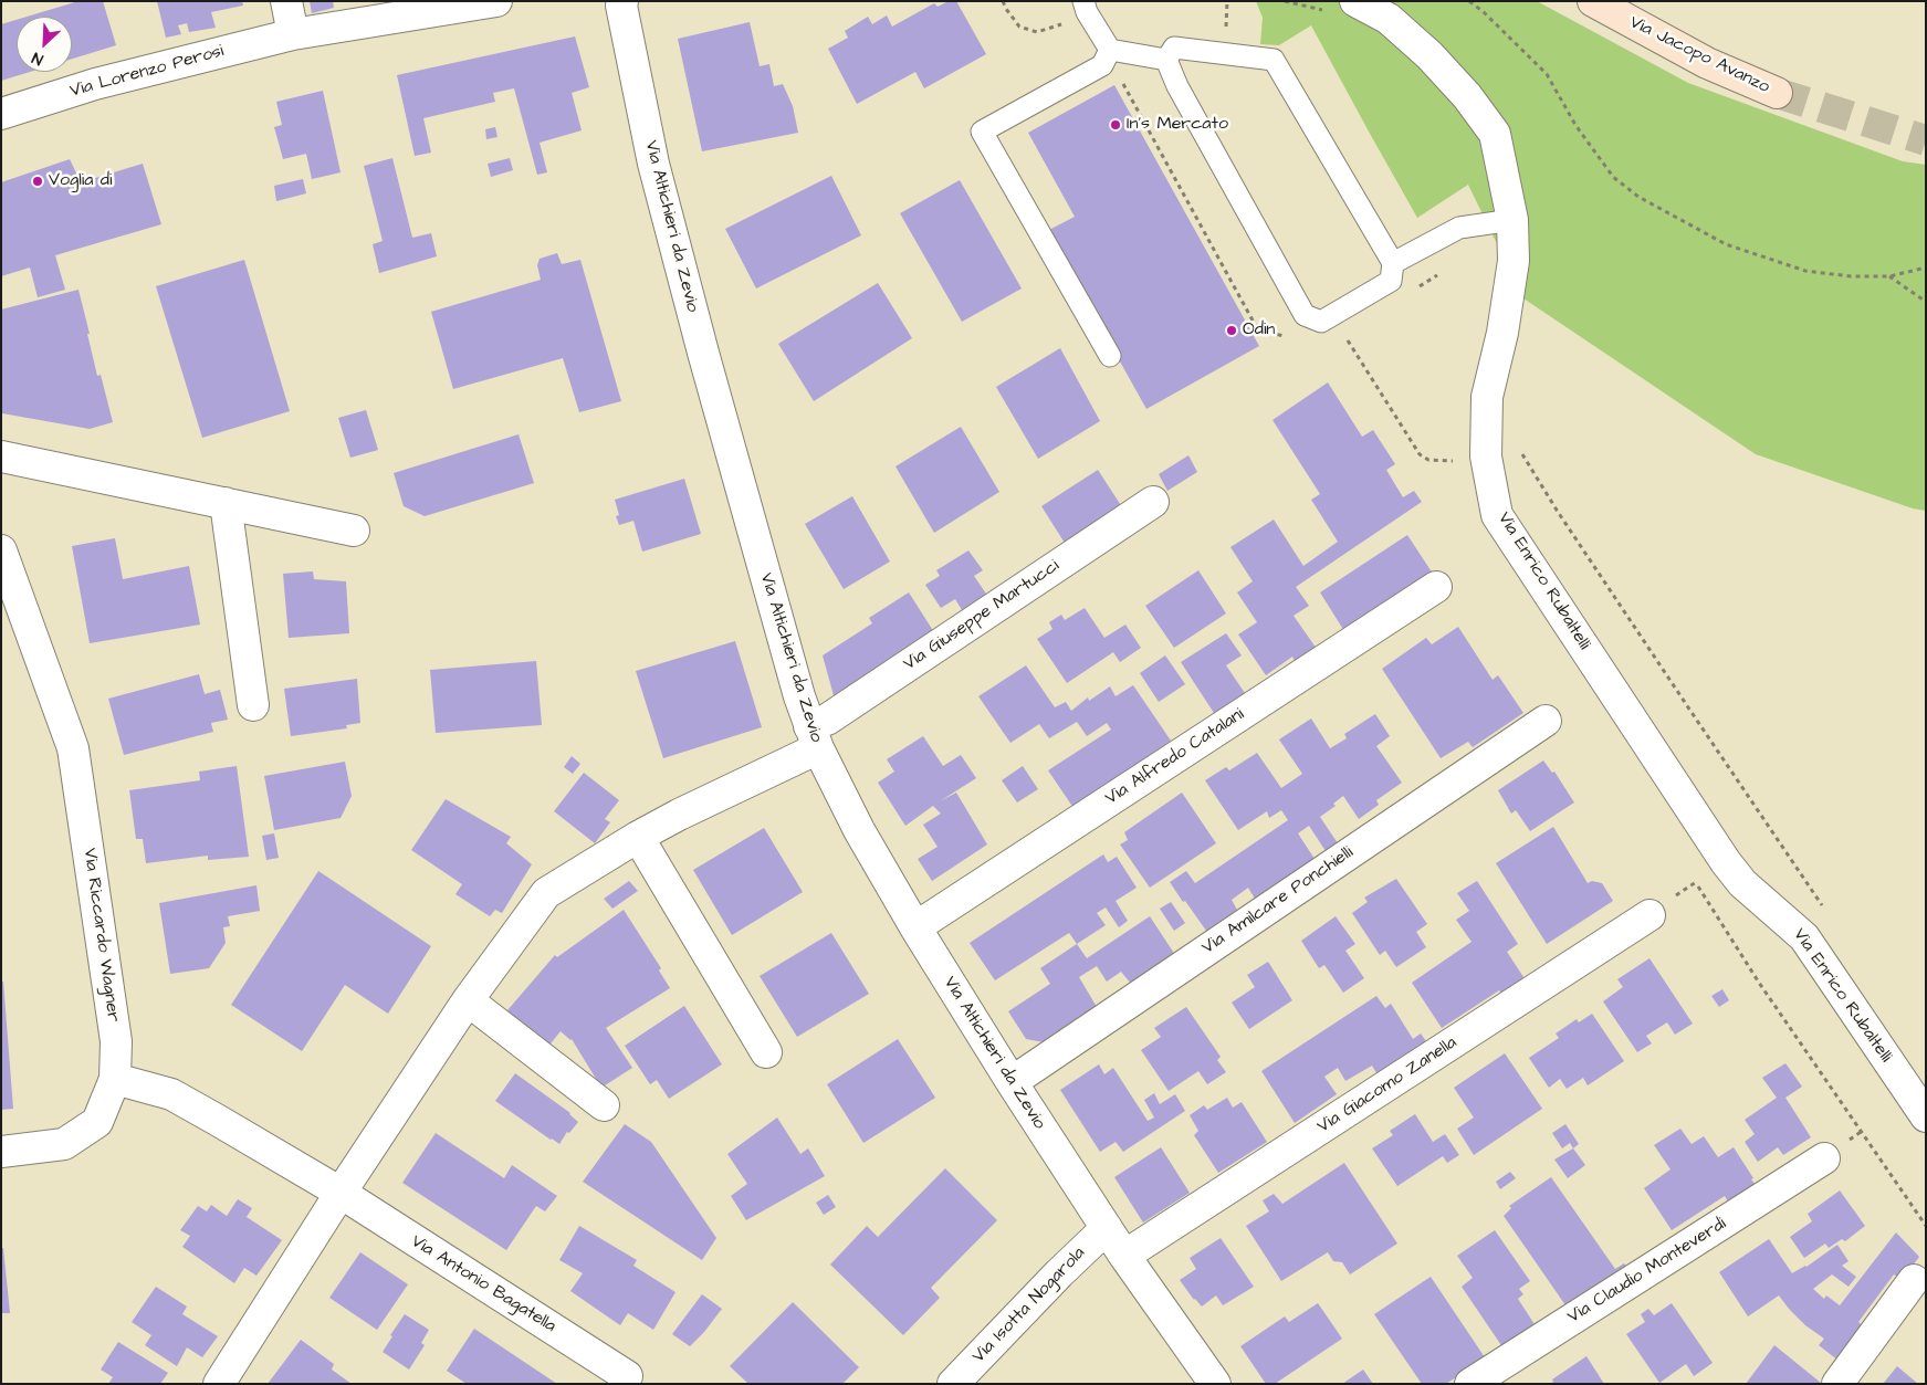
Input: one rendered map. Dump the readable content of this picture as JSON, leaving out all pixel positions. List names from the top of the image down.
{
  "streets": {
    "main road": ["Via Jacopo Avanzo"],
    "street": [
      "Via Lorenzo Perosi",
      "Via Altichieri da Zevio",
      "Via Enrico Rubaltelli",
      "Via Giuseppe Martucci",
      "Via Alfredo Catalani",
      "Via Amilcare Ponchielli",
      "Via Riccardo Wagner",
      "Via Giacomo Zanella",
      "Via Claudio Monteverdi",
      "Via Antonio Bagatella",
      "Via Isotta Nogarola"
    ]
  },
  "crossings": [
    ["Via Altichieri da Zevio", "Via Giuseppe Martucci"],
    ["Via Altichieri da Zevio", "Via Alfredo Catalani"],
    ["Via Altichieri da Zevio", "Via Amilcare Ponchielli"],
    ["Via Altichieri da Zevio", "Via Giacomo Zanella"],
    ["Via Altichieri da Zevio", "Via Isotta Nogarola"]
  ],
  "places": ["In's Mercato", "Voglia di", "Odin"],
  "north": "bottom left"
}
